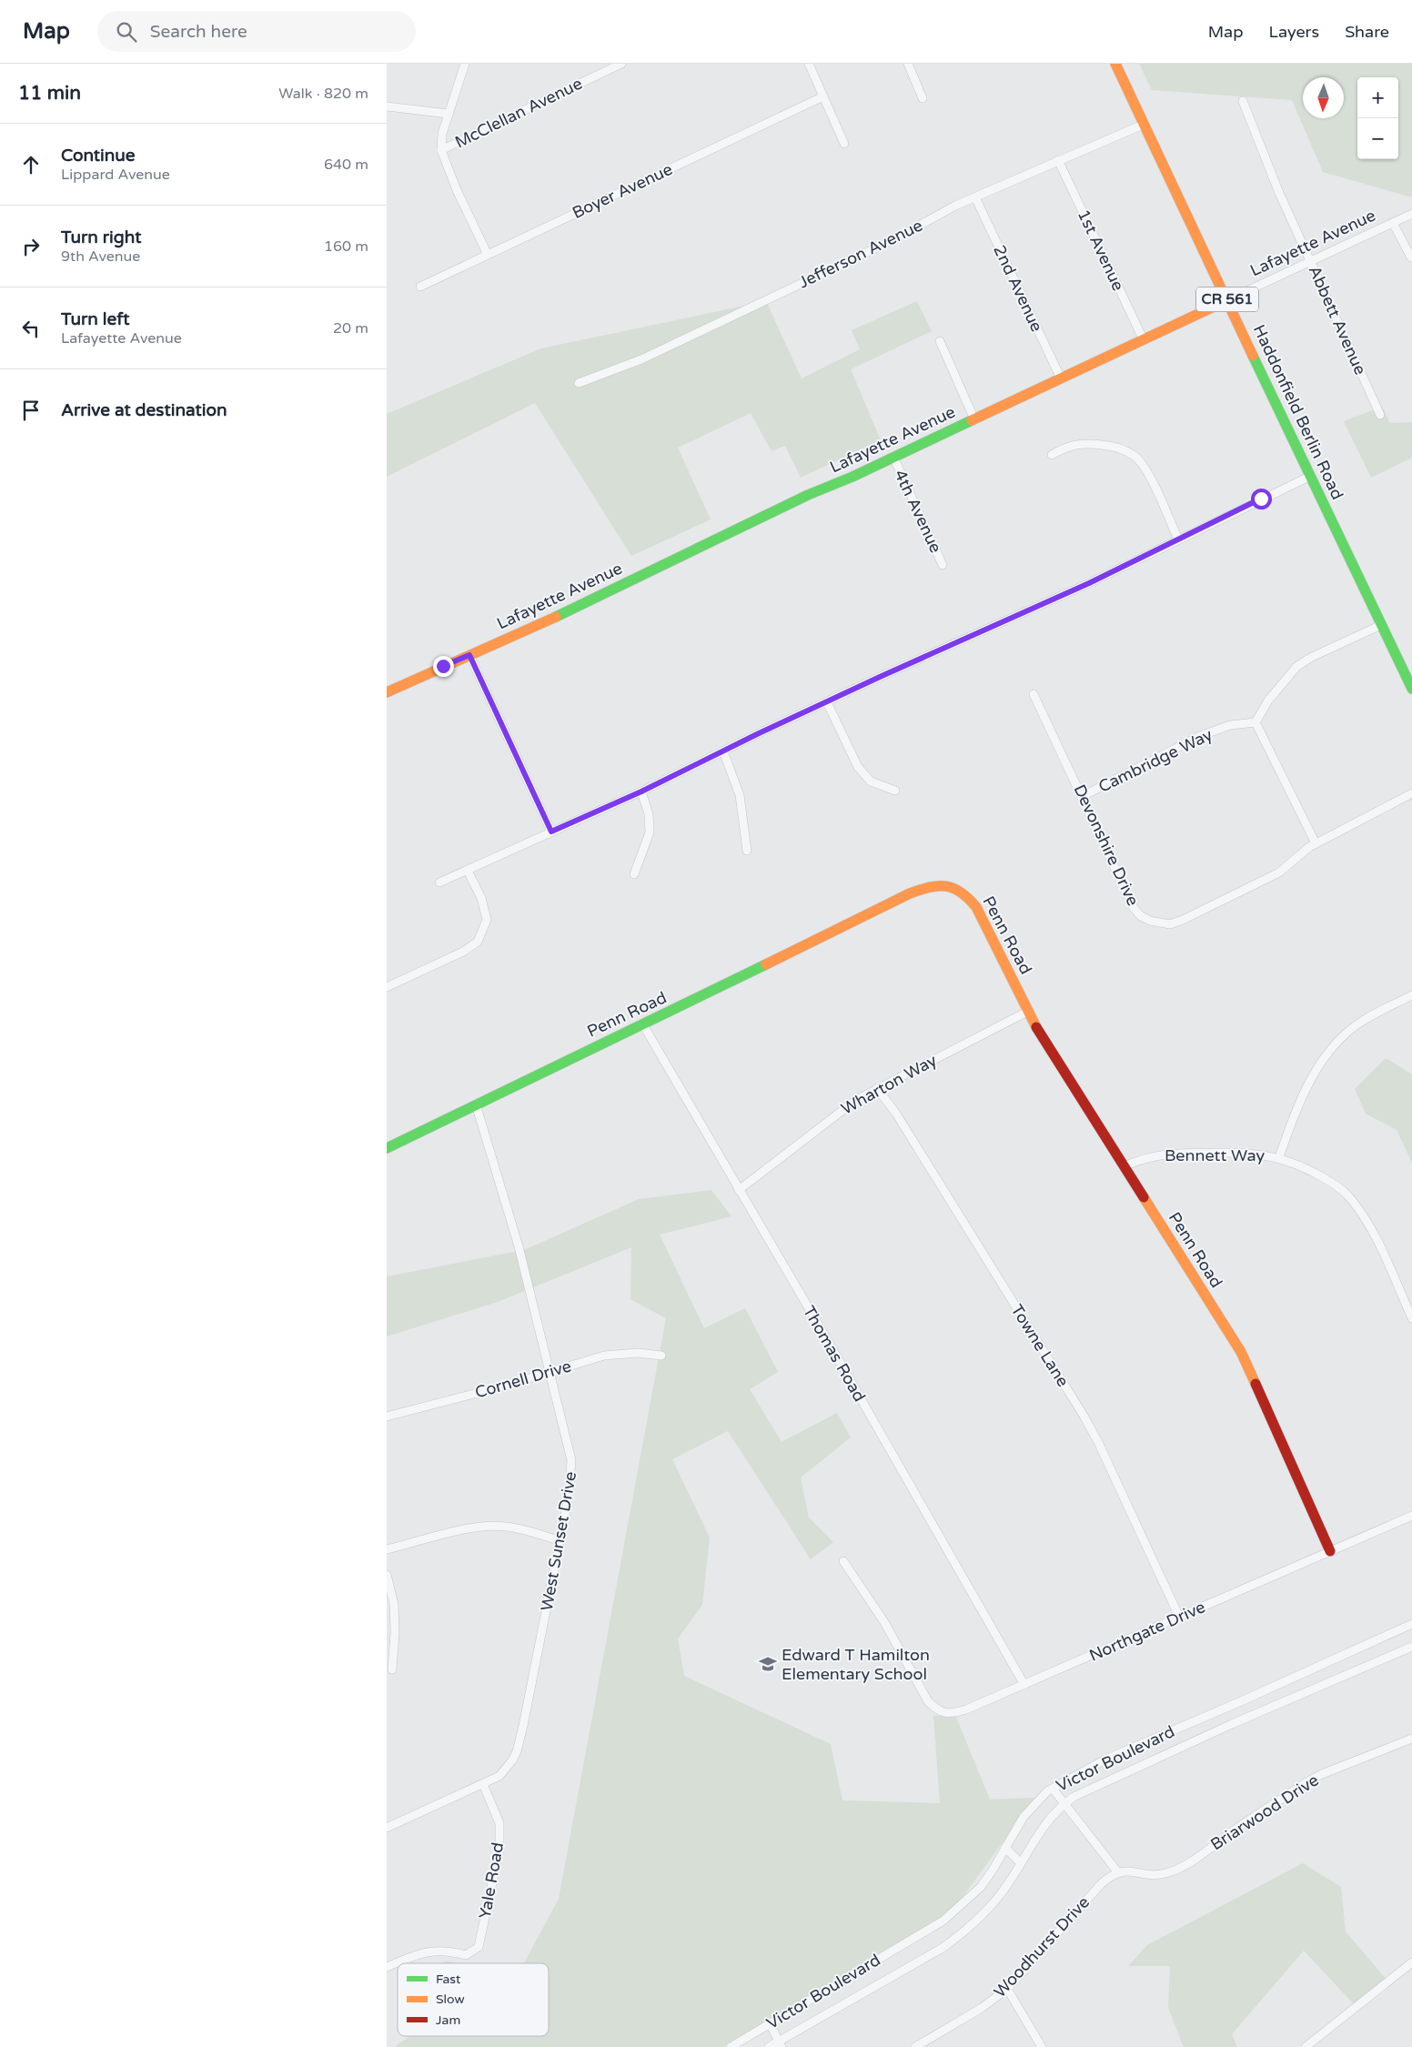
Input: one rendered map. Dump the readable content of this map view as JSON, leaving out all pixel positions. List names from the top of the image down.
{
  "streets": {
    "street": [
      "McClellan Avenue",
      "Boyer Avenue",
      "Lafayette Avenue",
      "1st Avenue",
      "Jefferson Avenue",
      "2nd Avenue",
      "CR 561",
      "Abbett Avenue",
      "Haddonfield Berlin Road",
      "4th Avenue",
      "Cambridge Way",
      "Devonshire Drive",
      "Penn Road",
      "Wharton Way",
      "Bennett Way",
      "Towne Lane",
      "Thomas Road",
      "Cornell Drive",
      "West Sunset Drive",
      "Northgate Drive",
      "Victor Boulevard",
      "Briarwood Drive",
      "Yale Road",
      "Woodhurst Drive"
    ]
  },
  "crossings": [
    ["Lafayette Avenue", "1st Avenue"],
    ["Lafayette Avenue", "2nd Avenue"],
    ["Lafayette Avenue", "Abbett Avenue"],
    ["Lafayette Avenue", "Haddonfield Berlin Road"],
    ["Lafayette Avenue", "4th Avenue"],
    ["1st Avenue", "Jefferson Avenue"],
    ["Jefferson Avenue", "2nd Avenue"],
    ["Jefferson Avenue", "CR 561"],
    ["Jefferson Avenue", "Haddonfield Berlin Road"],
    ["CR 561", "Haddonfield Berlin Road"],
    ["Cambridge Way", "Devonshire Drive"],
    ["Penn Road", "Wharton Way"],
    ["Penn Road", "Bennett Way"],
    ["Penn Road", "Thomas Road"],
    ["Penn Road", "West Sunset Drive"],
    ["Penn Road", "Northgate Drive"],
    ["Wharton Way", "Towne Lane"],
    ["Wharton Way", "Thomas Road"],
    ["Towne Lane", "Northgate Drive"],
    ["Thomas Road", "Northgate Drive"],
    ["Cornell Drive", "West Sunset Drive"],
    ["West Sunset Drive", "Yale Road"],
    ["Briarwood Drive", "Woodhurst Drive"]
  ],
  "places": {
    "school or university": ["Edward T Hamilton Elementary School"]
  },
  "legend": ["Fast", "Slow", "Jam"],
  "north": "bottom",
  "page": {
    "header": "Map",
    "search": "Search here",
    "nav": ["Map", "Layers", "Share"],
    "heading": ["11 min", "Walk · 820 m"],
    "map_buttons": ["+", "−"],
    "list": [
      ["Continue", "Lippard Avenue", "640 m"],
      ["Turn right", "9th Avenue", "160 m"],
      ["Turn left", "Lafayette Avenue", "20 m"],
      "Arrive at destination"
    ]
  }
}
